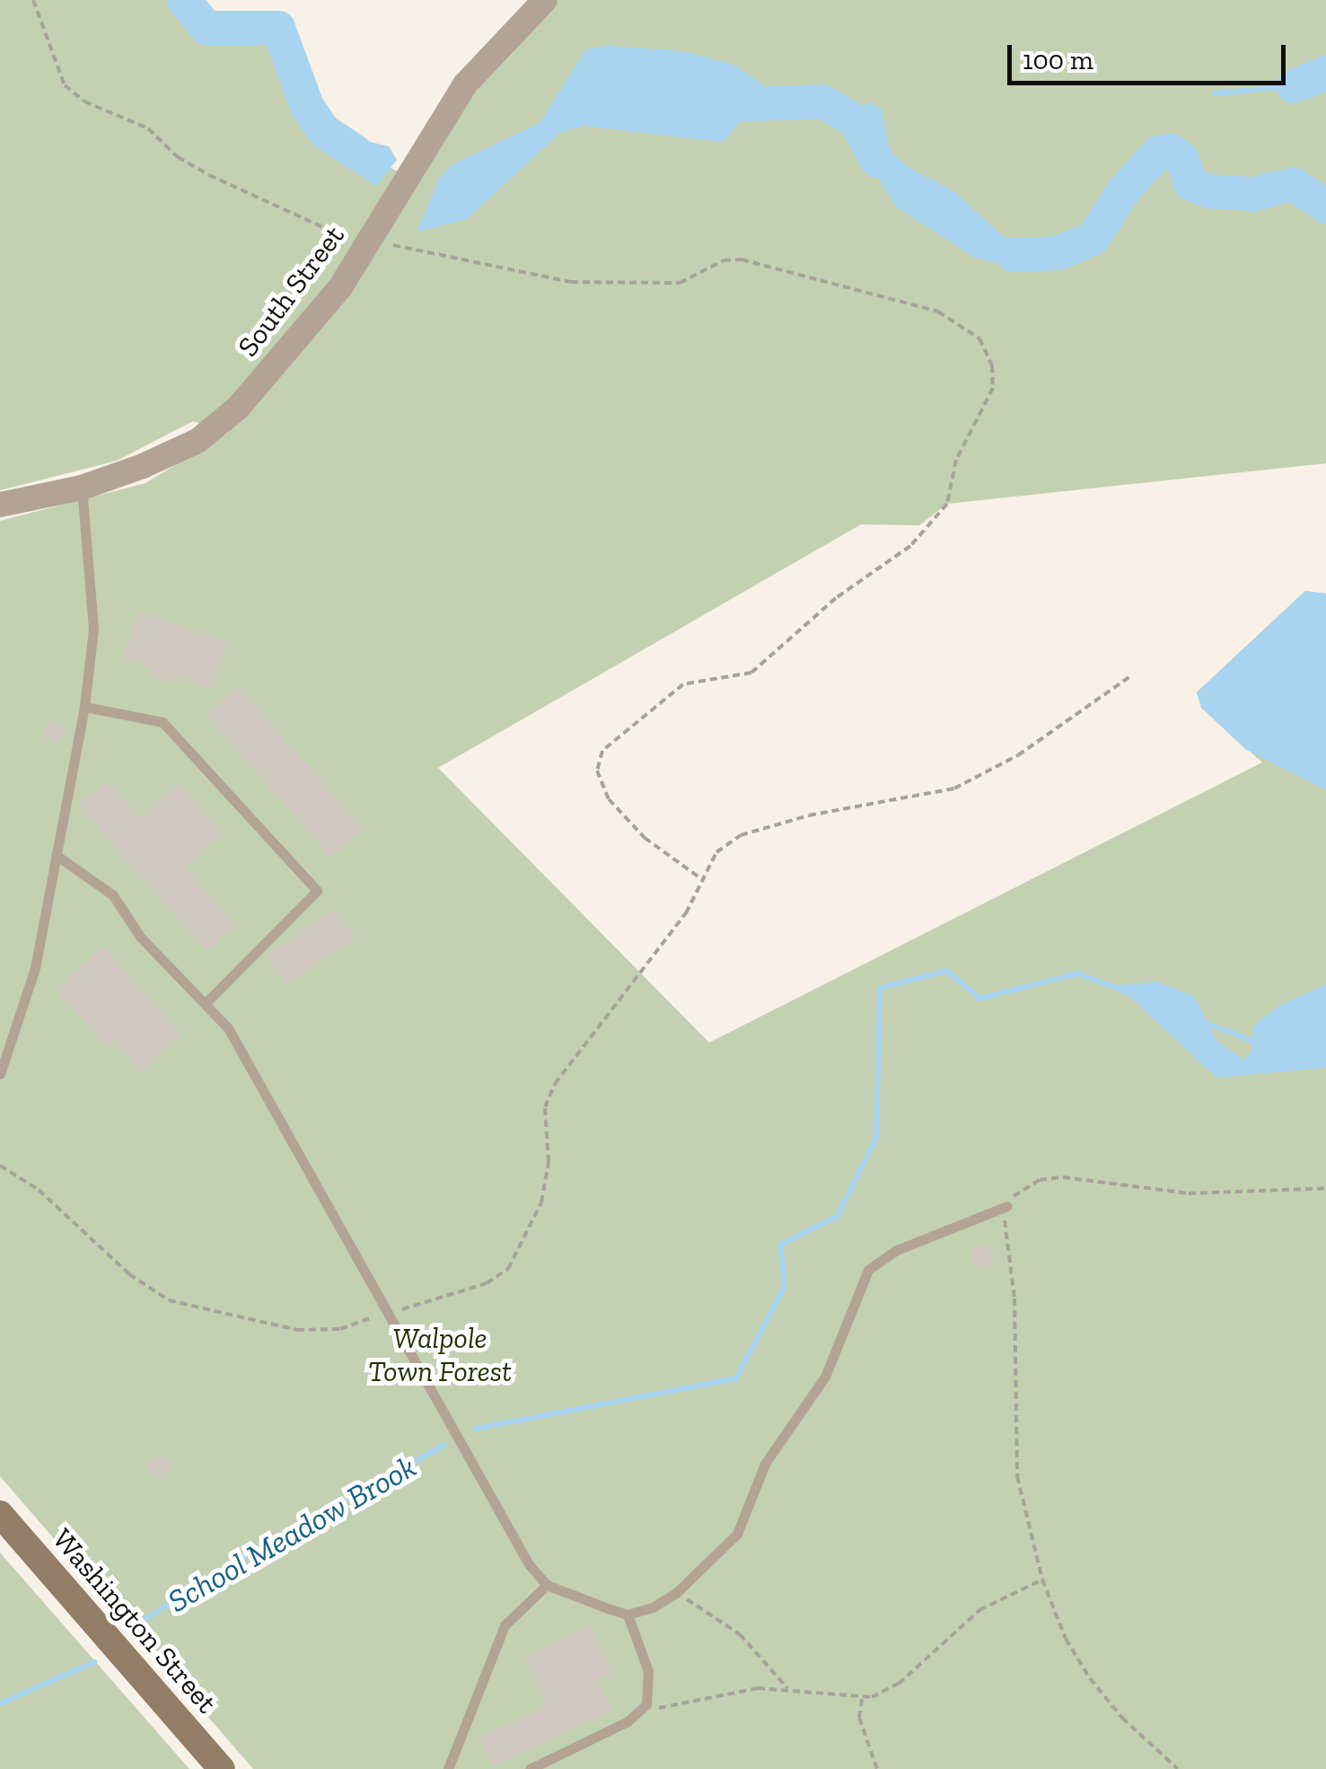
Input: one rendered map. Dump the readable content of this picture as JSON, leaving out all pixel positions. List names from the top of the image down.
{
  "streets": {
    "main road": ["Washington Street"],
    "street": ["South Street"]
  },
  "water": ["School Meadow Brook"],
  "parks": ["Walpole Town Forest"],
  "scale_bar": "100 m"
}
